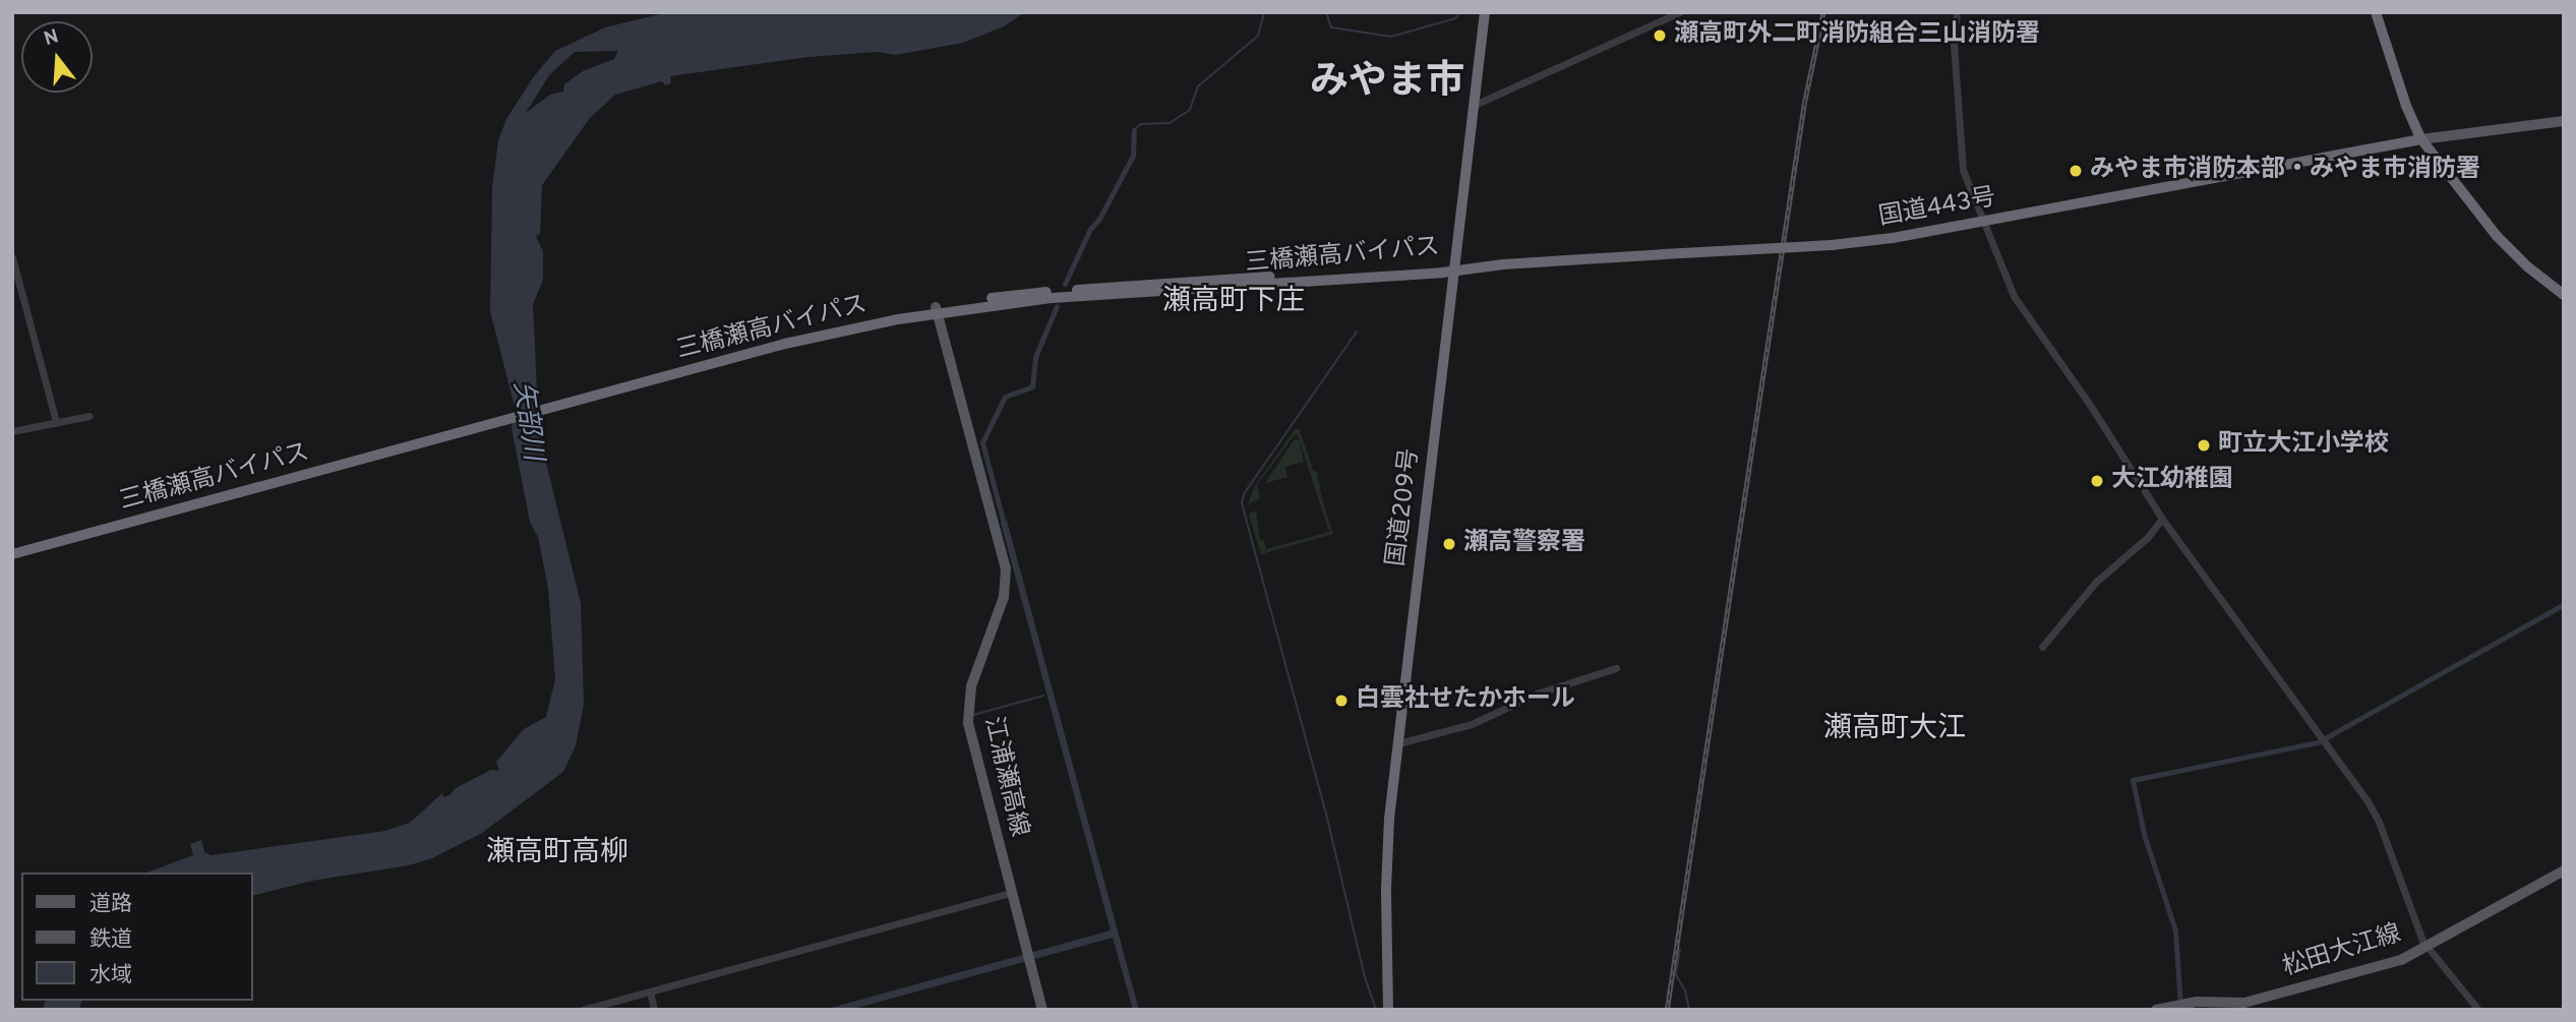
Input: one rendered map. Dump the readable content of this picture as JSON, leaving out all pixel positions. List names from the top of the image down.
{
  "streets": {
    "highway": ["国道443号", "三橋瀬高バイパス", "国道209号"],
    "main road": ["江浦瀬高線", "松田大江線"]
  },
  "crossings": [
    ["国道443号", "三橋瀬高バイパス"],
    ["国道443号", "国道209号"],
    ["三橋瀬高バイパス", "国道209号"],
    ["三橋瀬高バイパス", "江浦瀬高線"]
  ],
  "districts": [
    "みやま市",
    "瀬高町下庄",
    "瀬高町大江",
    "瀬高町高柳"
  ],
  "water": ["矢部川"],
  "places": [
    "瀬高町外二町消防組合三山消防署",
    "みやま市消防本部・みやま市消防署",
    "町立大江小学校",
    "大江幼稚園",
    "瀬高警察署",
    "白雲社せたかホール"
  ],
  "legend": ["道路", "鉄道", "水域"],
  "north": "top"
}
